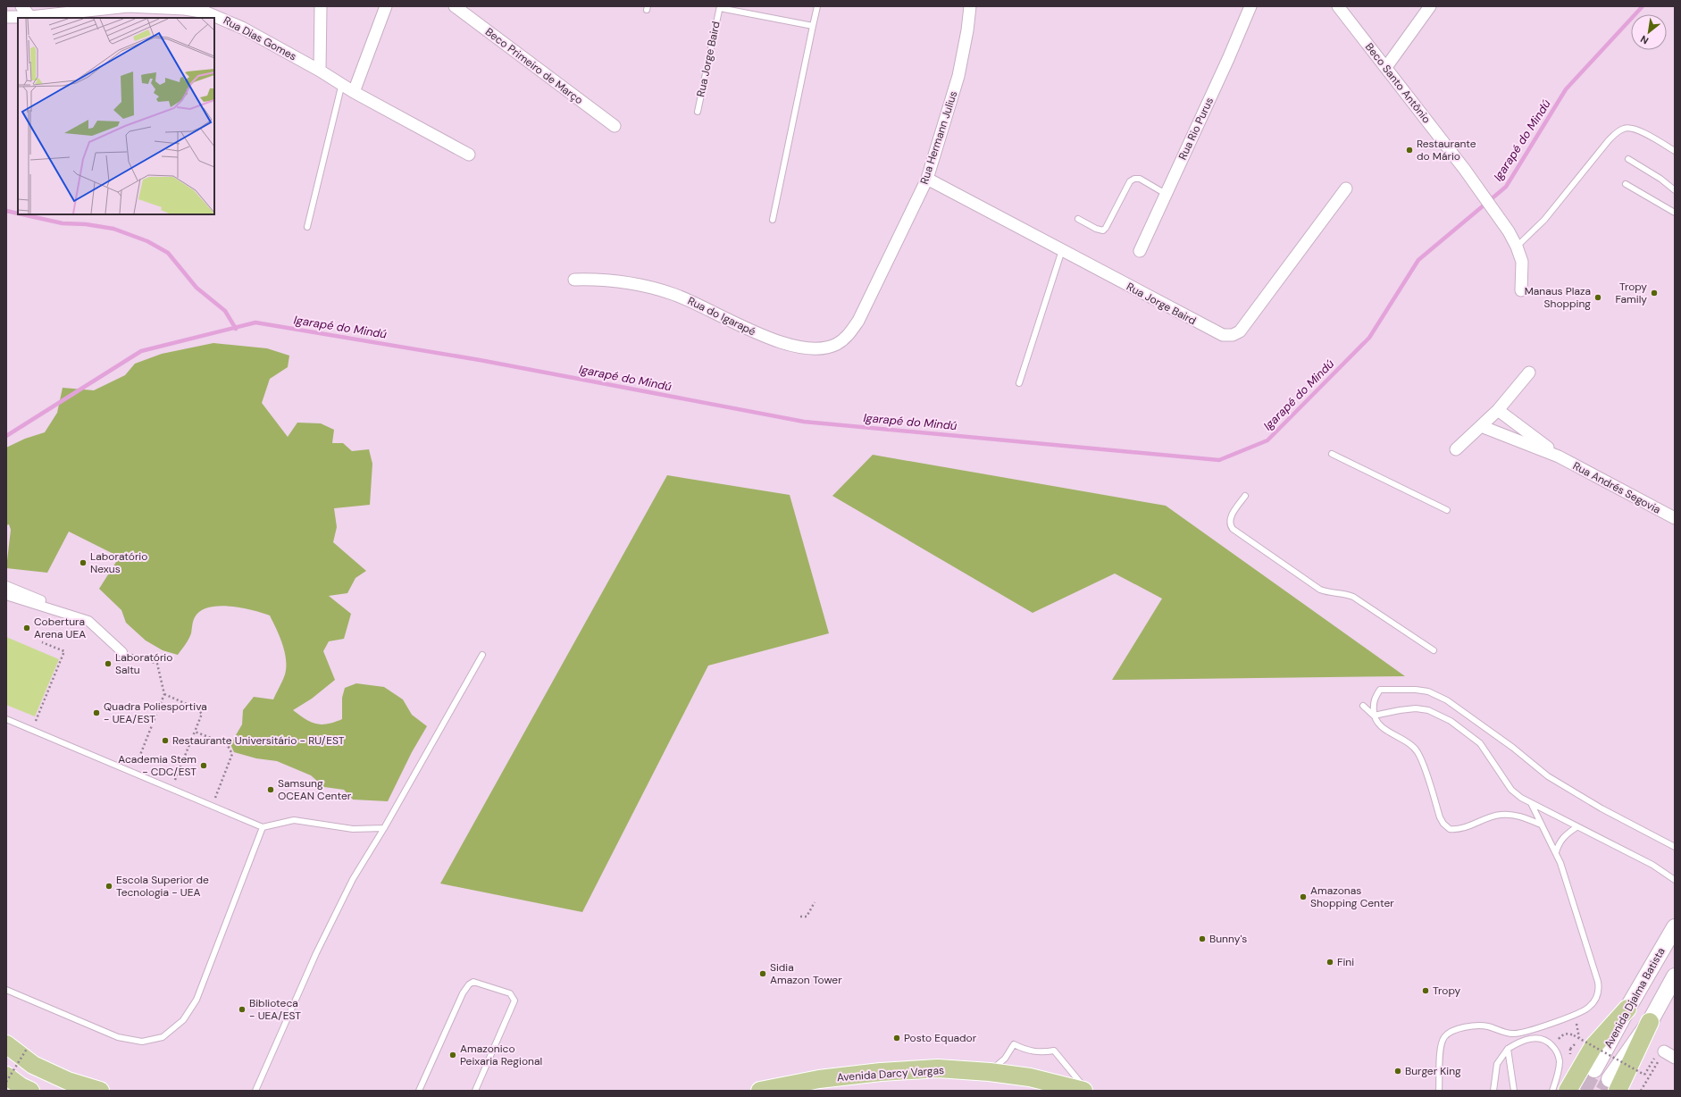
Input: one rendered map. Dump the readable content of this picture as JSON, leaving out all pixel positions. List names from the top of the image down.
{
  "streets": {
    "main road": ["Avenida Djalma Batista", "Avenida Darcy Vargas"],
    "street": [
      "Rua Dias Gomes",
      "Rua Jorge Baird",
      "Beco Primeiro de Março",
      "Beco Santo Antônio",
      "Rua Rio Purus",
      "Rua Hermann Julius",
      "Rua do Igarapé",
      "Rua Andrés Segovia"
    ]
  },
  "crossings": [
    ["Rua Jorge Baird", "Rua Hermann Julius"],
    ["Rua Hermann Julius", "Rua do Igarapé"]
  ],
  "water": ["Igarapé do Mindú"],
  "places": [
    "Restaurante do Mário",
    "Tropy Family",
    "Manaus Plaza Shopping",
    "Laboratório Nexus",
    "Cobertura Arena UEA",
    "Laboratório Saltu",
    "Quadra Poliesportiva - UEA/EST",
    "Restaurante Universitário - RU/EST",
    "Academia Stem - CDC/EST",
    "Samsung OCEAN Center",
    "Escola Superior de Tecnologia - UEA",
    "Amazonas Shopping Center",
    "Bunny's",
    "Fini",
    "Sidia Amazon Tower",
    "Tropy",
    "Biblioteca - UEA/EST",
    "Posto Equador",
    "Amazonico Peixaria Regional",
    "Burger King"
  ],
  "north": "bottom left"
}
